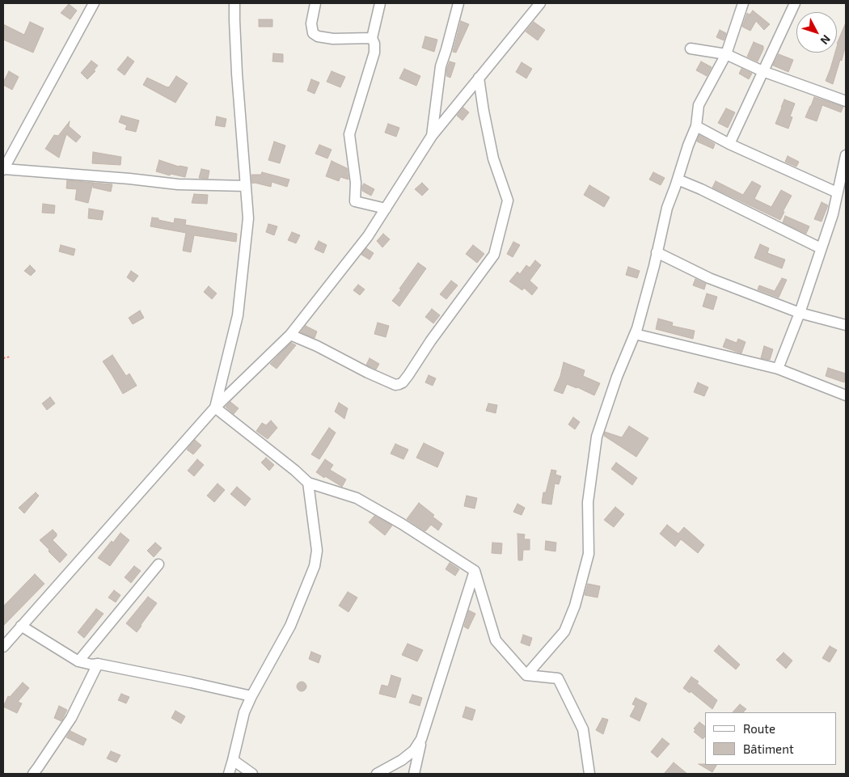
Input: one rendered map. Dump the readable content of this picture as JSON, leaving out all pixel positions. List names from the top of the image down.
{
  "legend": ["Route", "Bâtiment"],
  "north": "bottom right"
}
